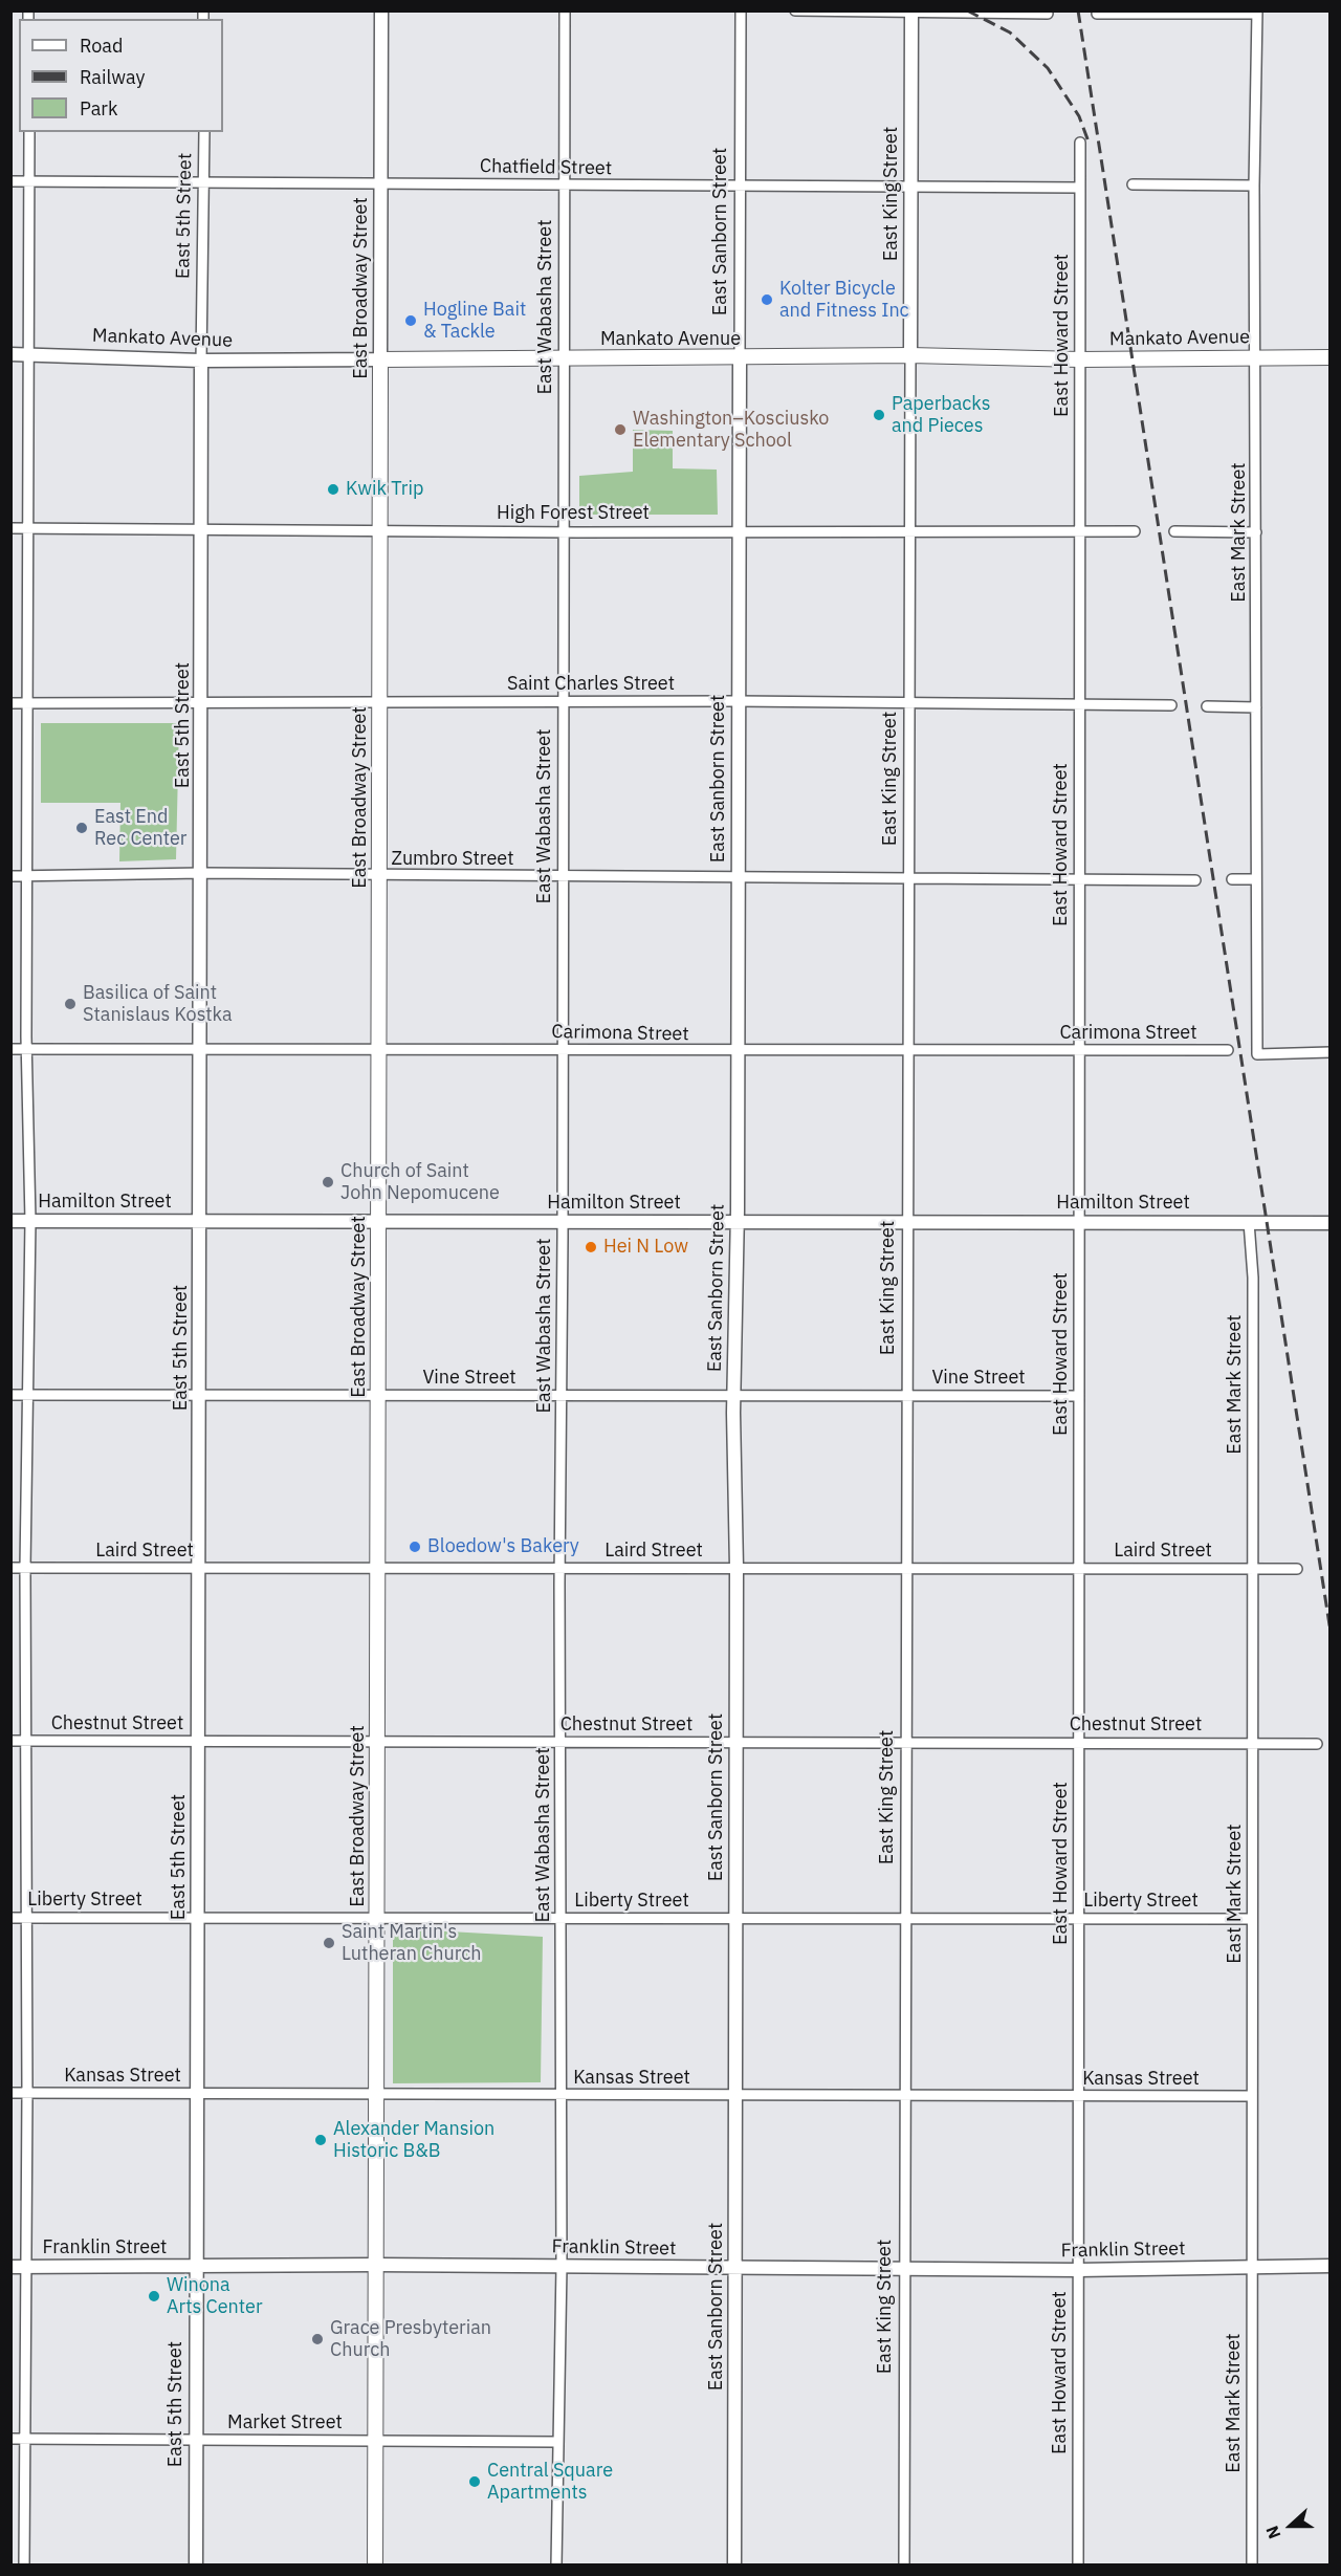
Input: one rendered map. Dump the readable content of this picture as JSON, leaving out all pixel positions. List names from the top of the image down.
{
  "streets": {
    "main road": ["East Broadway Street", "Mankato Avenue"],
    "street": [
      "Chatfield Street",
      "East King Street",
      "East 5th Street",
      "East Sanborn Street",
      "East Wabasha Street",
      "East Howard Street",
      "High Forest Street",
      "East Mark Street",
      "Saint Charles Street",
      "Zumbro Street",
      "Carimona Street",
      "Hamilton Street",
      "Vine Street",
      "Laird Street",
      "Chestnut Street",
      "Liberty Street",
      "Kansas Street",
      "Franklin Street",
      "Market Street"
    ]
  },
  "crossings": [
    ["Chatfield Street", "East King Street"],
    ["Chatfield Street", "East 5th Street"],
    ["Chatfield Street", "East Sanborn Street"],
    ["Chatfield Street", "East Broadway Street"],
    ["Chatfield Street", "East Wabasha Street"],
    ["Chatfield Street", "East Howard Street"],
    ["East King Street", "Mankato Avenue"],
    ["East King Street", "High Forest Street"],
    ["East King Street", "Saint Charles Street"],
    ["East King Street", "Zumbro Street"],
    ["East King Street", "Carimona Street"],
    ["East King Street", "Hamilton Street"],
    ["East King Street", "Vine Street"],
    ["East King Street", "Laird Street"],
    ["East King Street", "Chestnut Street"],
    ["East King Street", "Liberty Street"],
    ["East King Street", "Kansas Street"],
    ["East King Street", "Franklin Street"],
    ["East 5th Street", "Mankato Avenue"],
    ["East 5th Street", "High Forest Street"],
    ["East 5th Street", "Saint Charles Street"],
    ["East 5th Street", "Zumbro Street"],
    ["East 5th Street", "Carimona Street"],
    ["East 5th Street", "Hamilton Street"],
    ["East 5th Street", "Vine Street"],
    ["East 5th Street", "Laird Street"],
    ["East 5th Street", "Chestnut Street"],
    ["East 5th Street", "Liberty Street"],
    ["East 5th Street", "Kansas Street"],
    ["East 5th Street", "Franklin Street"],
    ["East 5th Street", "Market Street"],
    ["East Sanborn Street", "Mankato Avenue"],
    ["East Sanborn Street", "High Forest Street"],
    ["East Sanborn Street", "Saint Charles Street"],
    ["East Sanborn Street", "Zumbro Street"],
    ["East Sanborn Street", "Carimona Street"],
    ["East Sanborn Street", "Hamilton Street"],
    ["East Sanborn Street", "Vine Street"],
    ["East Sanborn Street", "Laird Street"],
    ["East Sanborn Street", "Chestnut Street"],
    ["East Sanborn Street", "Liberty Street"],
    ["East Sanborn Street", "Kansas Street"],
    ["East Sanborn Street", "Franklin Street"],
    ["East Broadway Street", "Mankato Avenue"],
    ["East Broadway Street", "High Forest Street"],
    ["East Broadway Street", "Saint Charles Street"],
    ["East Broadway Street", "Zumbro Street"],
    ["East Broadway Street", "Carimona Street"],
    ["East Broadway Street", "Hamilton Street"],
    ["East Broadway Street", "Vine Street"],
    ["East Broadway Street", "Laird Street"],
    ["East Broadway Street", "Chestnut Street"],
    ["East Broadway Street", "Liberty Street"],
    ["East Broadway Street", "Kansas Street"],
    ["East Broadway Street", "Franklin Street"],
    ["East Broadway Street", "Market Street"],
    ["East Wabasha Street", "Mankato Avenue"],
    ["East Wabasha Street", "High Forest Street"],
    ["East Wabasha Street", "Saint Charles Street"],
    ["East Wabasha Street", "Zumbro Street"],
    ["East Wabasha Street", "Carimona Street"],
    ["East Wabasha Street", "Hamilton Street"],
    ["East Wabasha Street", "Vine Street"],
    ["East Wabasha Street", "Laird Street"],
    ["East Wabasha Street", "Chestnut Street"],
    ["East Wabasha Street", "Liberty Street"],
    ["East Wabasha Street", "Kansas Street"],
    ["East Wabasha Street", "Franklin Street"],
    ["East Wabasha Street", "Market Street"],
    ["East Howard Street", "Mankato Avenue"],
    ["East Howard Street", "High Forest Street"],
    ["East Howard Street", "Saint Charles Street"],
    ["East Howard Street", "Zumbro Street"],
    ["East Howard Street", "Carimona Street"],
    ["East Howard Street", "Hamilton Street"],
    ["East Howard Street", "Vine Street"],
    ["East Howard Street", "Laird Street"],
    ["East Howard Street", "Chestnut Street"],
    ["East Howard Street", "Liberty Street"],
    ["East Howard Street", "Kansas Street"],
    ["East Howard Street", "Franklin Street"],
    ["Mankato Avenue", "East Mark Street"],
    ["East Mark Street", "Hamilton Street"],
    ["East Mark Street", "Laird Street"],
    ["East Mark Street", "Chestnut Street"],
    ["East Mark Street", "Liberty Street"],
    ["East Mark Street", "Kansas Street"],
    ["East Mark Street", "Franklin Street"]
  ],
  "places": [
    "Kolter Bicycle and Fitness Inc",
    "Hogline Bait & Tackle",
    "Paperbacks and Pieces",
    "Washington–Kosciusko Elementary School",
    "Kwik Trip",
    "East End Rec Center",
    "Basilica of Saint Stanislaus Kostka",
    "Church of Saint John Nepomucene",
    "Hei N Low",
    "Bloedow's Bakery",
    "Saint Martin's Lutheran Church",
    "Alexander Mansion Historic B&B",
    "Winona Arts Center",
    "Grace Presbyterian Church",
    "Central Square Apartments"
  ],
  "legend": ["Road", "Railway", "Park"],
  "north": "left"
}
